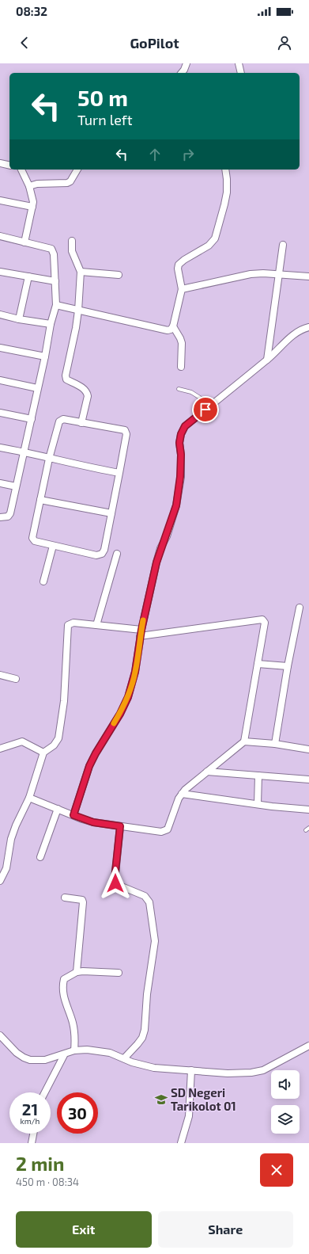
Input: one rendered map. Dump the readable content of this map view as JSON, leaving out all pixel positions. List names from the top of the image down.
{
  "places": {
    "school or university": ["SD Negeri Tarikolot 01"]
  },
  "page": {
    "status": "08:32",
    "header": "GoPilot",
    "turn": ["50 m", "Turn left"],
    "speed": "21 km/h",
    "limit": "30",
    "heading": ["2 min", "450 m · 08:34"],
    "buttons": ["Exit", "Share"]
  }
}
